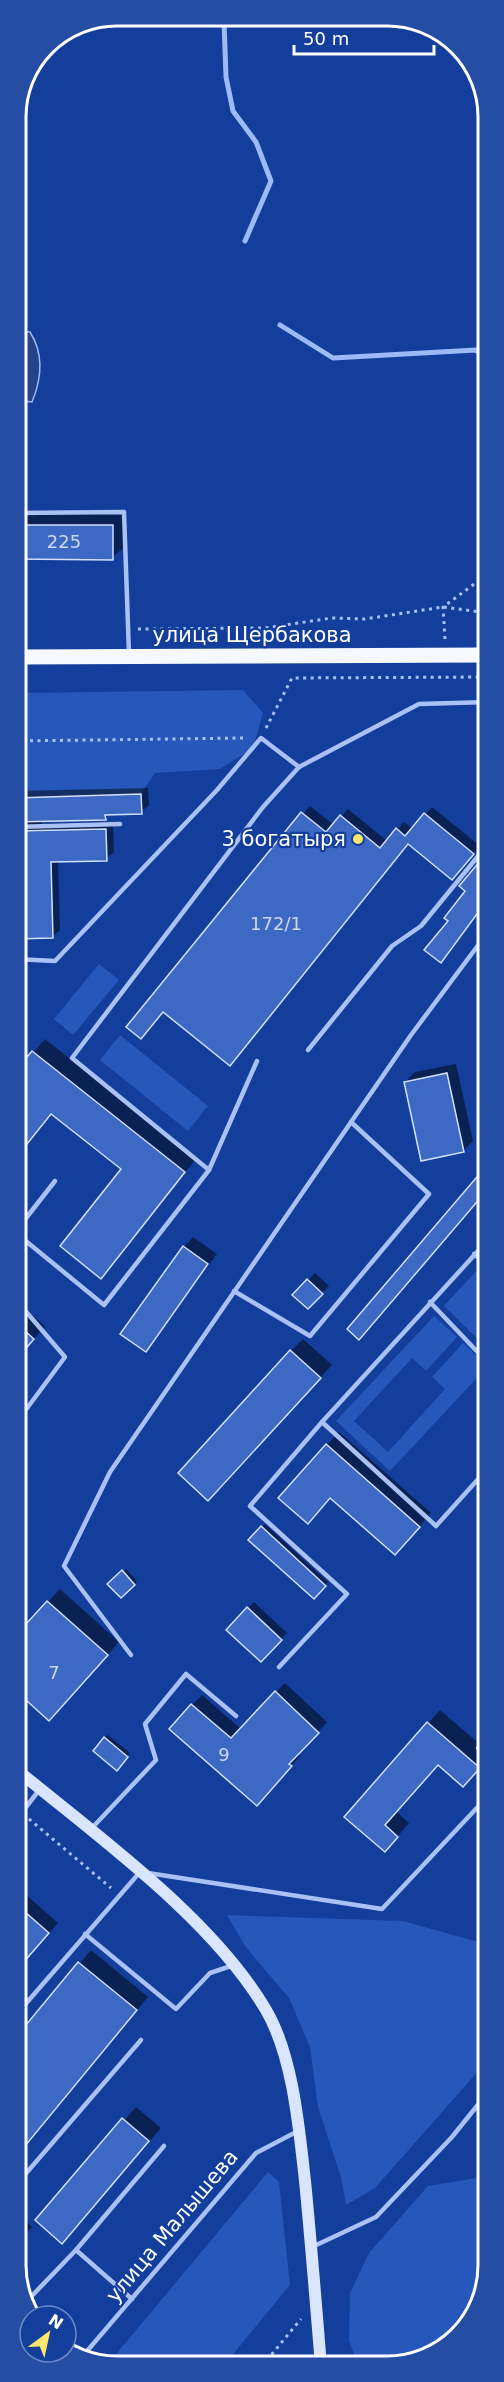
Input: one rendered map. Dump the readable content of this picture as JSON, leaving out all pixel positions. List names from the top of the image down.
{
  "streets": {
    "main road": ["улица Щербакова"],
    "lane": ["улица Малышева"]
  },
  "places": ["3 богатыря"],
  "house_numbers": [
    "225",
    "172/1",
    "7",
    "9"
  ],
  "scale_bar": "50 m",
  "north": "top right"
}
